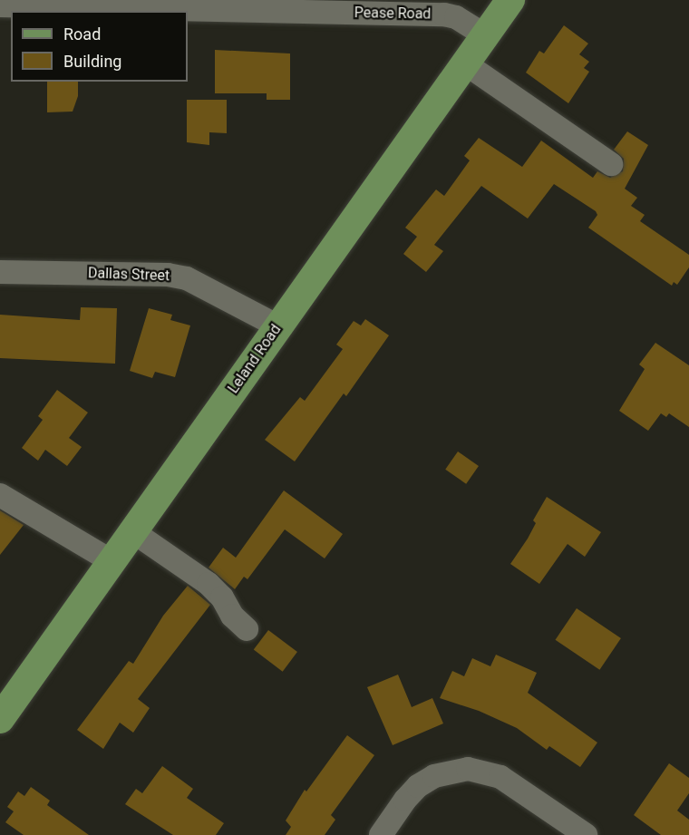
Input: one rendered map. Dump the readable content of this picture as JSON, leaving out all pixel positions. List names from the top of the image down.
{
  "streets": {
    "main road": ["Leland Road"],
    "street": ["Pease Road", "Dallas Street"]
  },
  "crossings": [
    ["Pease Road", "Leland Road"],
    ["Dallas Street", "Leland Road"]
  ],
  "legend": ["Road", "Building"]
}
